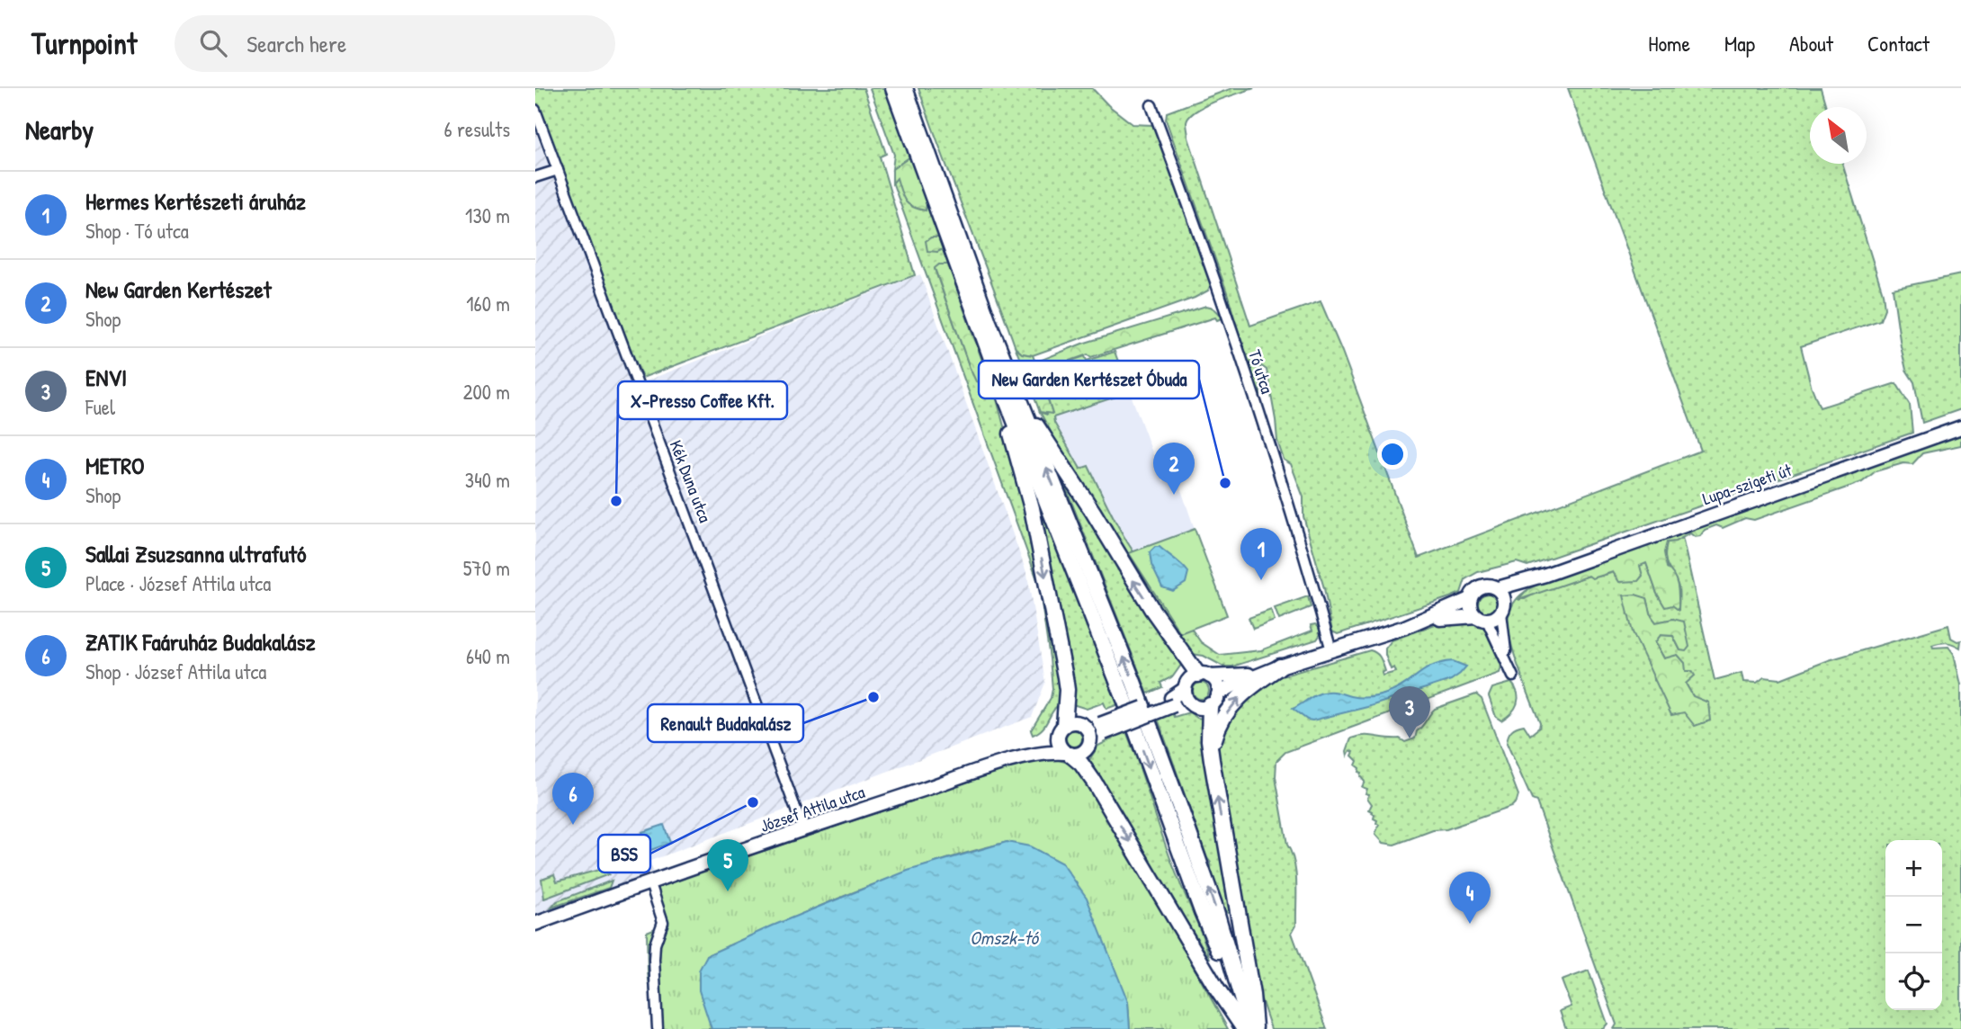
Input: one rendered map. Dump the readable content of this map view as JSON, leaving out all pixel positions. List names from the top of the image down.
{
  "streets": {
    "street": [
      "Tó utca",
      "Kék Duna utca",
      "Lupa-szigeti út",
      "József Attila utca"
    ]
  },
  "crossings": [
    ["Tó utca", "Lupa-szigeti út"],
    ["Kék Duna utca", "József Attila utca"]
  ],
  "water": ["Omszk-tó"],
  "places": [
    "New Garden Kertészet Óbuda",
    "X-Presso Coffee Kft.",
    "Renault Budakalász",
    "BSS"
  ],
  "north": "top left",
  "page": {
    "header": "Turnpoint",
    "search": "Search here",
    "nav": [
      "Home",
      "Map",
      "About",
      "Contact"
    ],
    "heading": ["Nearby", "6 results"],
    "list": [
      {
        "mark": "1",
        "name": "Hermes Kertészeti áruház",
        "note": "Shop · Tó utca",
        "value": "130 m"
      },
      {
        "mark": "2",
        "name": "New Garden Kertészet",
        "note": "Shop",
        "value": "160 m"
      },
      {
        "mark": "3",
        "name": "ENVI",
        "note": "Fuel",
        "value": "200 m"
      },
      {
        "mark": "4",
        "name": "METRO",
        "note": "Shop",
        "value": "340 m"
      },
      {
        "mark": "5",
        "name": "Sallai Zsuzsanna ultrafutó",
        "note": "Place · József Attila utca",
        "value": "570 m"
      },
      {
        "mark": "6",
        "name": "ZATIK Faáruház Budakalász",
        "note": "Shop · József Attila utca",
        "value": "640 m"
      }
    ],
    "pins": [
      "2",
      "1",
      "3",
      "6",
      "5",
      "4"
    ],
    "map_buttons": ["+", "−"]
  }
}
